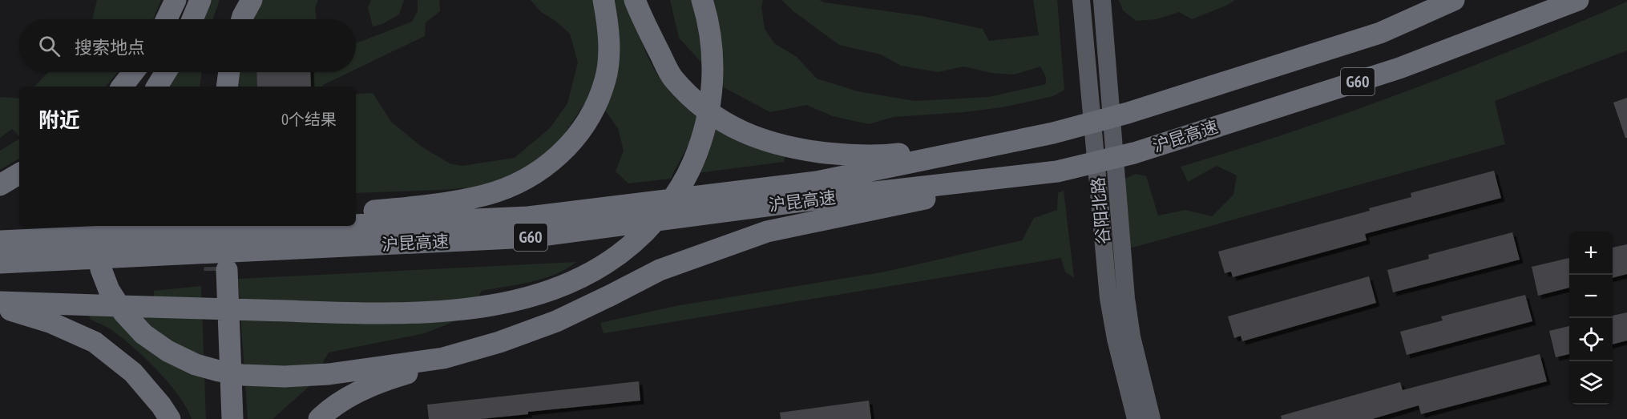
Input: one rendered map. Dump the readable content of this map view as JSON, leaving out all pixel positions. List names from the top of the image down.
{
  "streets": {
    "highway": ["G60", "沪昆高速"],
    "main road": ["谷阳北路"]
  },
  "crossings": [
    ["G60", "沪昆高速"]
  ],
  "page": {
    "search": "搜索地点",
    "heading": ["附近", "0个结果"],
    "map_buttons": ["+", "−"]
  }
}
